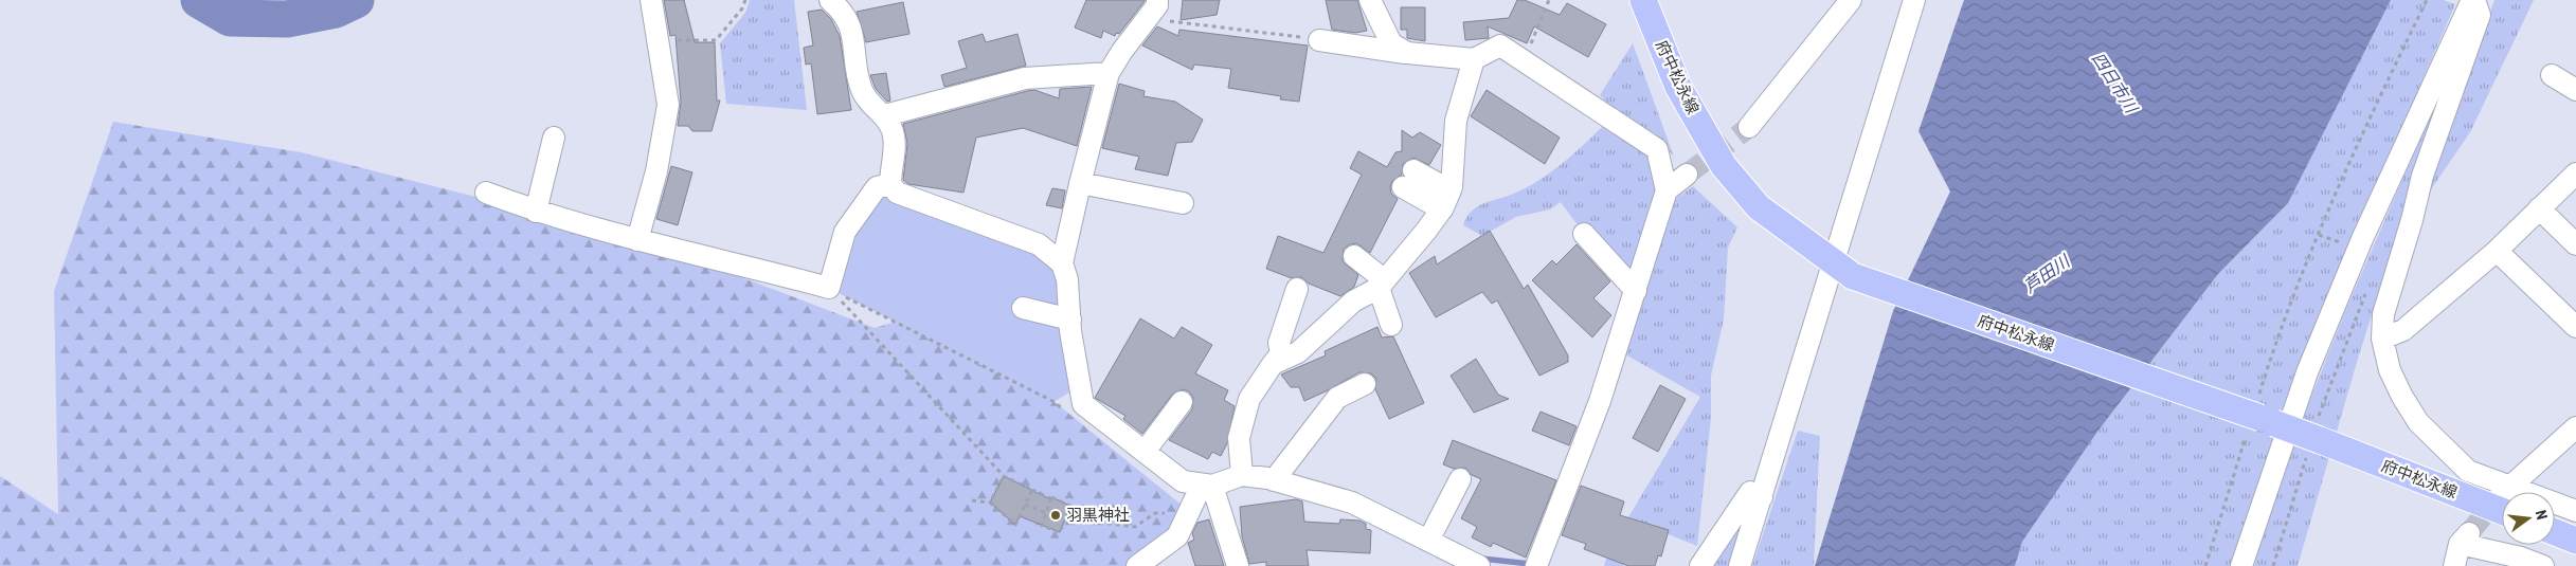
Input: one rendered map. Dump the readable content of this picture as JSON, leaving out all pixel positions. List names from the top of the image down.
{
  "streets": {
    "main road": ["府中松永線"]
  },
  "water": ["四日市川", "芦田川"],
  "places": ["羽黒神社"],
  "north": "right"
}
